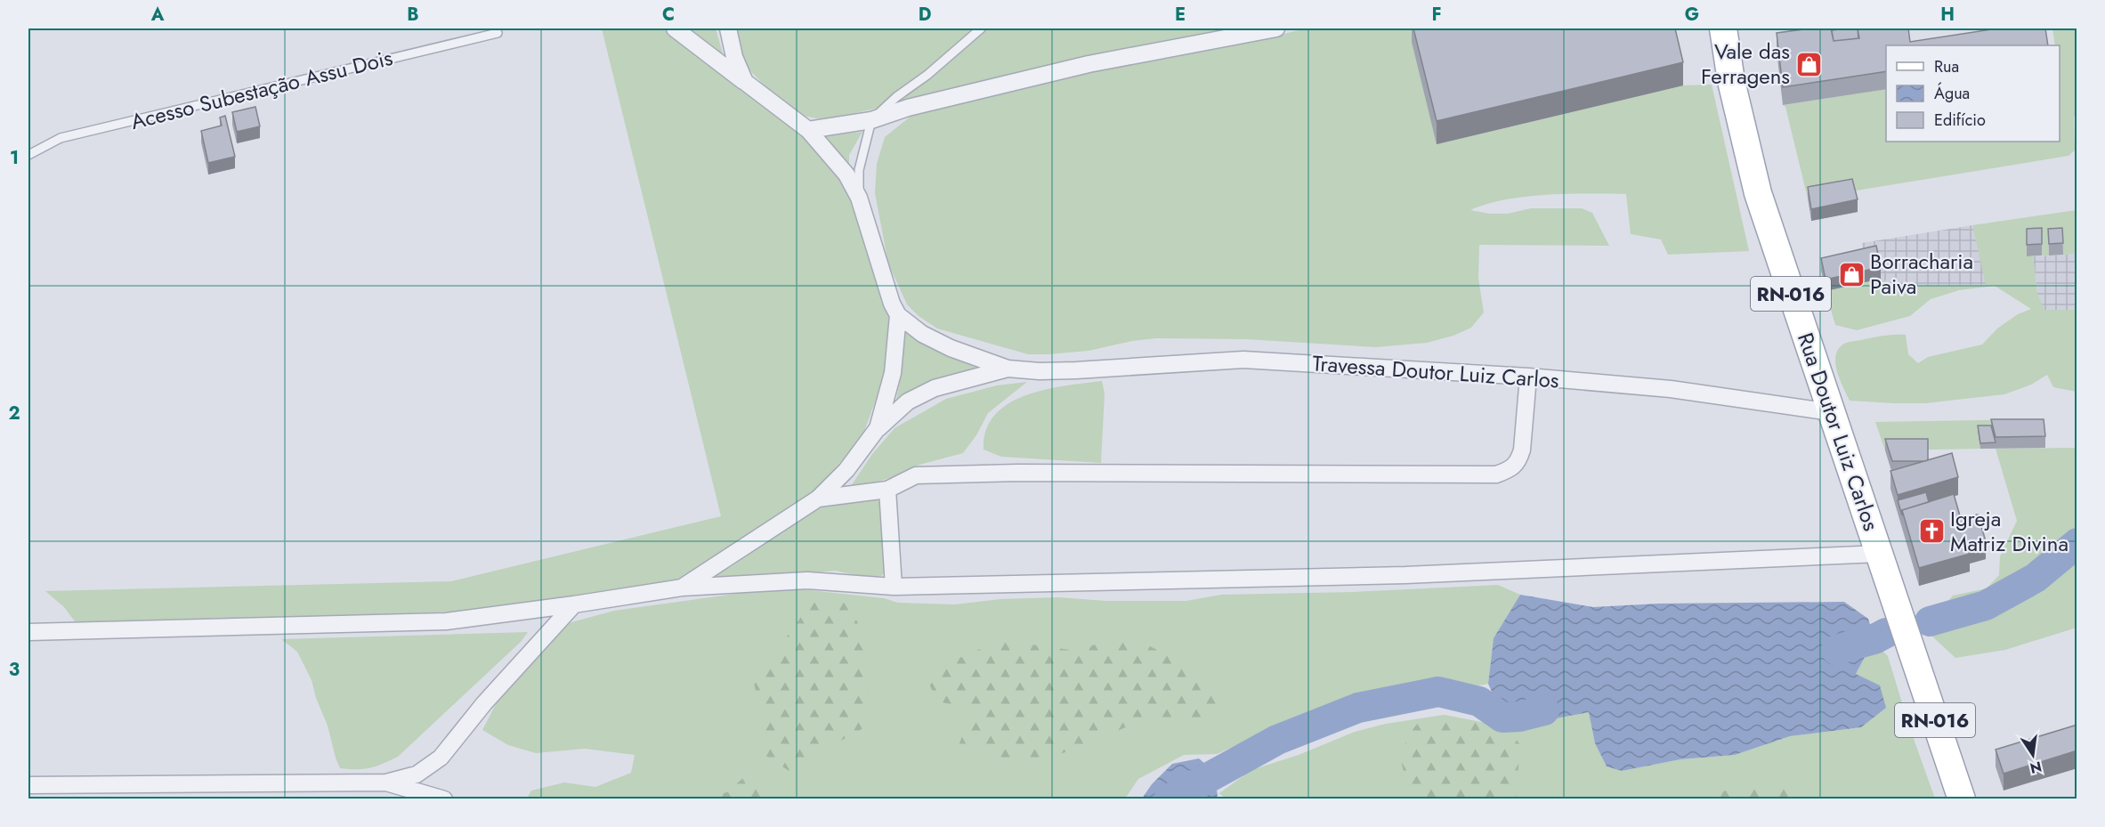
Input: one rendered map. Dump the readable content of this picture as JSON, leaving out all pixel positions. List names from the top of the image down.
{
  "streets": {
    "main road": ["RN-016", "Rua Doutor Luiz Carlos"],
    "street": ["Travessa Doutor Luiz Carlos"],
    "lane": ["Acesso Subestação Assu Dois"]
  },
  "crossings": [
    ["Travessa Doutor Luiz Carlos", "Rua Doutor Luiz Carlos"]
  ],
  "places": {
    "shop": ["Vale das Ferragens", "Borracharia Paiva"],
    "church": ["Igreja Matriz Divina"]
  },
  "legend": ["Rua", "Água", "Edifício"],
  "north": "bottom",
  "grid": {
    "columns": [
      "A",
      "B",
      "C",
      "D",
      "E",
      "F",
      "G",
      "H"
    ],
    "rows": ["1", "2", "3"]
  }
}
